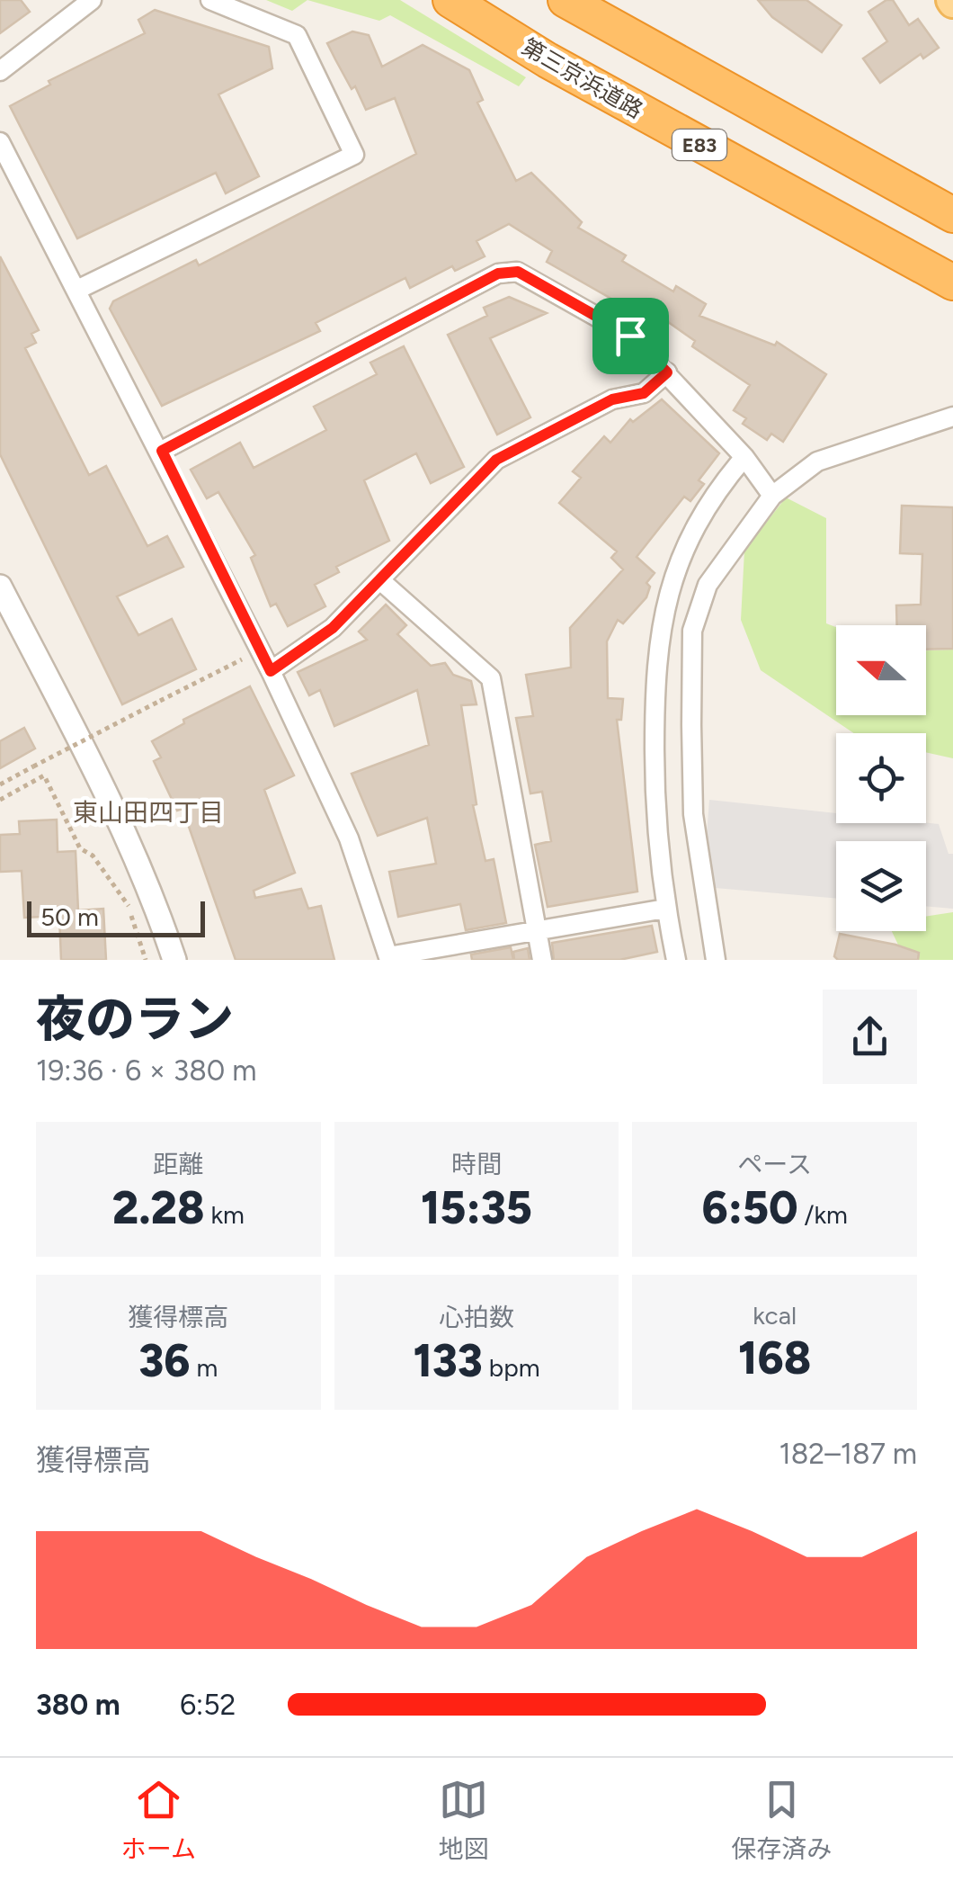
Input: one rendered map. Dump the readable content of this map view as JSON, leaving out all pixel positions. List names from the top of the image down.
{
  "streets": {
    "highway": ["第三京浜道路", "E83"]
  },
  "districts": ["東山田四丁目"],
  "scale_bar": "50 m",
  "north": "left",
  "page": {
    "scale": "50 m",
    "heading": ["夜のラン", "19:36 · 6 × 380 m"],
    "stats": [
      ["距離", "2.28 km"],
      ["時間", "15:35"],
      ["ペース", "6:50 /km"],
      ["獲得標高", "36 m"],
      ["心拍数", "133 bpm"],
      ["kcal", "168"]
    ],
    "chart": ["獲得標高", "182–187 m"],
    "list": [
      {
        "name": "380 m",
        "note": "6:52"
      }
    ],
    "tabs": ["ホーム", "地図", "保存済み"]
  }
}
